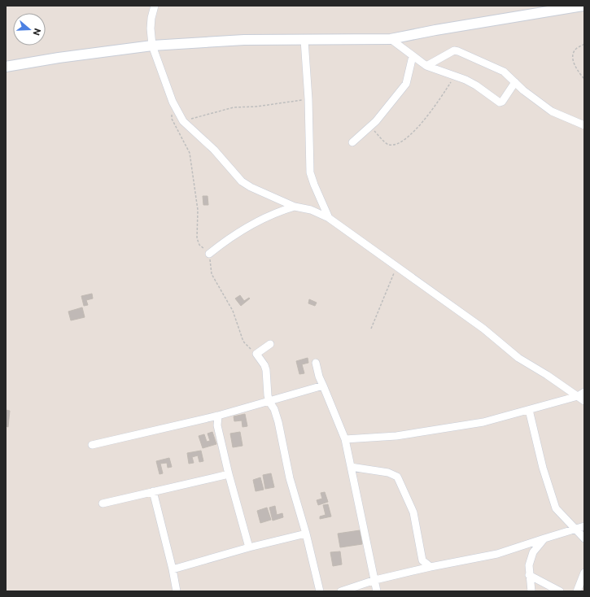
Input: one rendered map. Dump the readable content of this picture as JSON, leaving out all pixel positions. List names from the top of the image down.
{
  "north": "right"
}
